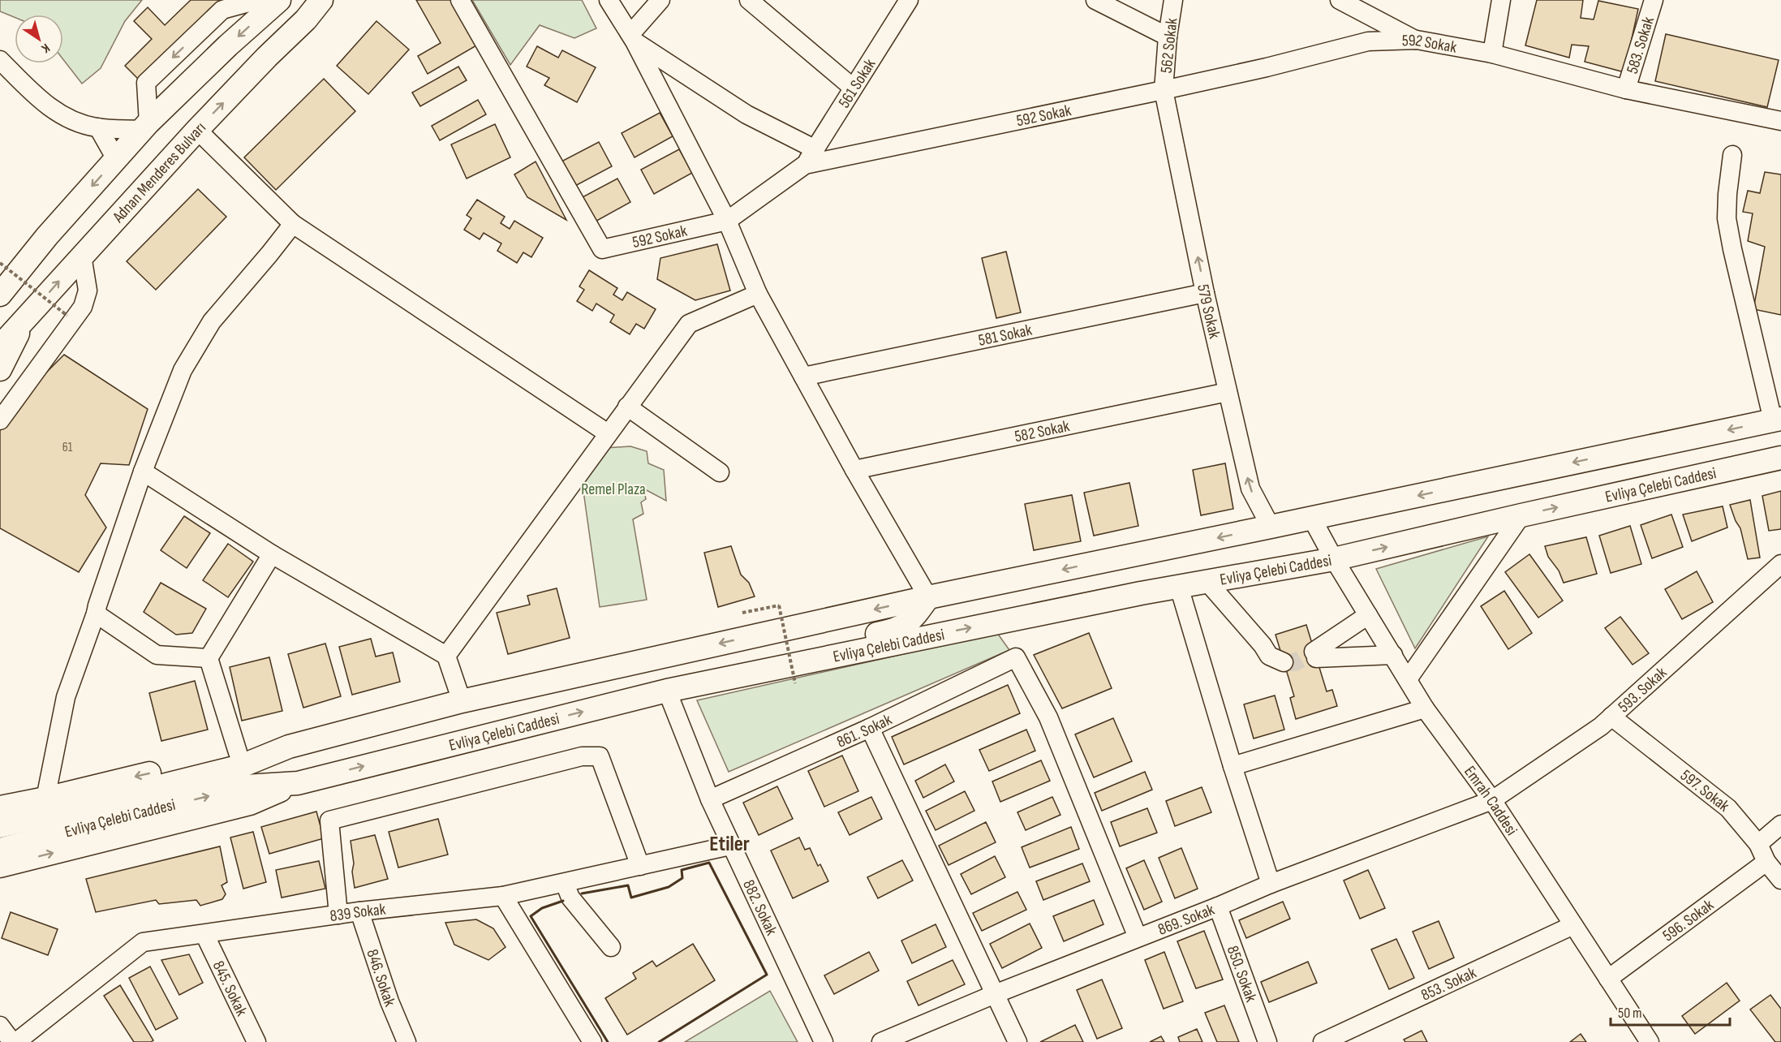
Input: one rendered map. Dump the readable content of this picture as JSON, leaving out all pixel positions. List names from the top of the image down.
{
  "streets": {
    "main road": ["Adnan Menderes Bulvarı", "Evliya Çelebi Caddesi"],
    "street": [
      "592 Sokak",
      "583. Sokak",
      "562 Sokak",
      "561 Sokak",
      "579 Sokak",
      "581 Sokak",
      "582 Sokak",
      "593. Sokak",
      "861. Sokak",
      "597. Sokak",
      "Emrah Caddesi",
      "882. Sokak",
      "839 Sokak",
      "869. Sokak",
      "596. Sokak",
      "850. Sokak",
      "846. Sokak",
      "853. Sokak",
      "845. Sokak"
    ]
  },
  "crossings": [
    ["592 Sokak", "583. Sokak"],
    ["592 Sokak", "562 Sokak"],
    ["592 Sokak", "561 Sokak"],
    ["592 Sokak", "579 Sokak"],
    ["562 Sokak", "579 Sokak"],
    ["579 Sokak", "581 Sokak"],
    ["579 Sokak", "582 Sokak"],
    ["579 Sokak", "Evliya Çelebi Caddesi"],
    ["Evliya Çelebi Caddesi", "Emrah Caddesi"],
    ["Evliya Çelebi Caddesi", "882. Sokak"],
    ["593. Sokak", "597. Sokak"],
    ["593. Sokak", "Emrah Caddesi"],
    ["593. Sokak", "869. Sokak"],
    ["861. Sokak", "882. Sokak"],
    ["861. Sokak", "869. Sokak"],
    ["597. Sokak", "596. Sokak"],
    ["Emrah Caddesi", "869. Sokak"],
    ["Emrah Caddesi", "596. Sokak"],
    ["Emrah Caddesi", "853. Sokak"],
    ["882. Sokak", "839 Sokak"],
    ["839 Sokak", "846. Sokak"],
    ["839 Sokak", "845. Sokak"],
    ["869. Sokak", "850. Sokak"]
  ],
  "one_way": ["579 Sokak"],
  "districts": ["Etiler"],
  "parks": ["Remel Plaza"],
  "house_numbers": ["61"],
  "scale_bar": "50 m",
  "north": "bottom right"
}
